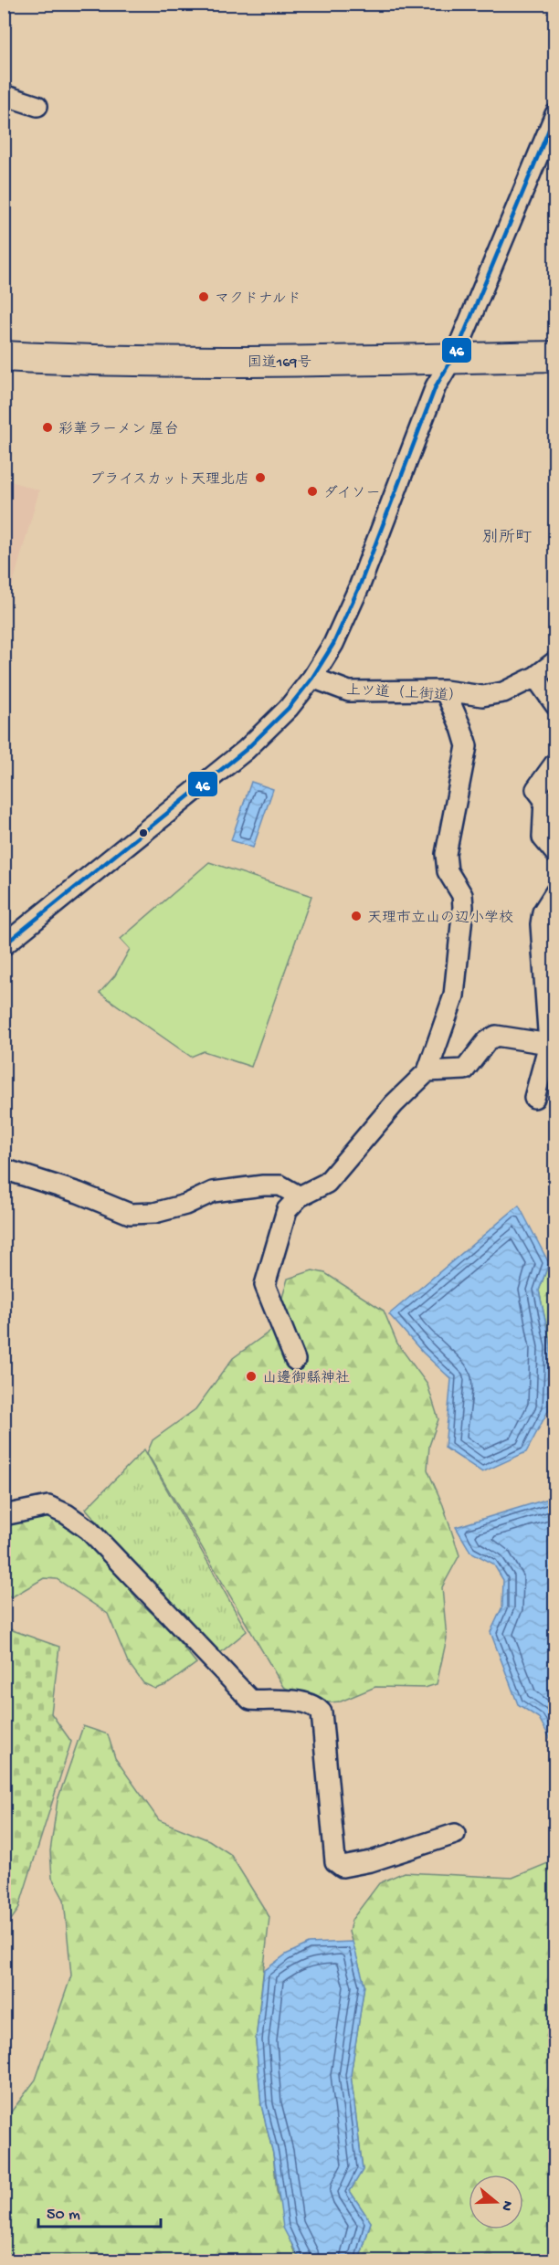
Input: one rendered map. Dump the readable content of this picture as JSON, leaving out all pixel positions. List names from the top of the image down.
{
  "streets": {
    "highway": ["国道169号"],
    "street": ["上ツ道（上街道）"]
  },
  "districts": ["別所町"],
  "places": [
    "マクドナルド",
    "彩華ラーメン 屋台",
    "プライスカット天理北店",
    "ダイソー",
    "天理市立山の辺小学校",
    "山邊御縣神社"
  ],
  "lines": ["transit line 46"],
  "scale_bar": "50 m",
  "north": "right"
}
